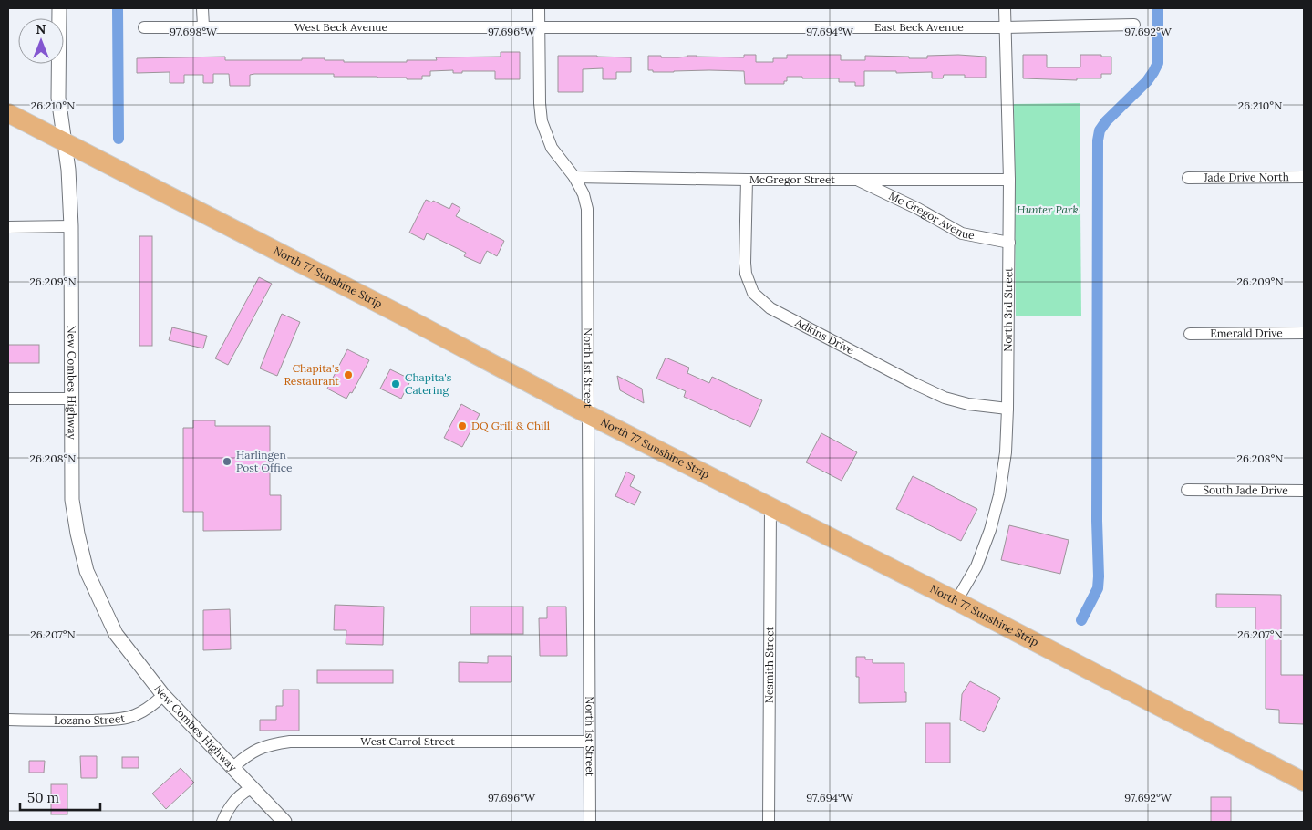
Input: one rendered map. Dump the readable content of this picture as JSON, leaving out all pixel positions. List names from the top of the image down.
{
  "streets": {
    "main road": ["North 77 Sunshine Strip"],
    "street": [
      "West Beck Avenue",
      "East Beck Avenue",
      "Jade Drive North",
      "McGregor Street",
      "Mc Gregor Avenue",
      "North 3rd Street",
      "Emerald Drive",
      "Adkins Drive",
      "North 1st Street",
      "New Combes Highway",
      "South Jade Drive",
      "Nesmith Street",
      "Lozano Street",
      "West Carrol Street"
    ]
  },
  "crossings": [
    ["West Beck Avenue", "East Beck Avenue"],
    ["West Beck Avenue", "North 1st Street"],
    ["East Beck Avenue", "North 3rd Street"],
    ["East Beck Avenue", "North 1st Street"],
    ["McGregor Street", "Mc Gregor Avenue"],
    ["McGregor Street", "North 3rd Street"],
    ["McGregor Street", "Adkins Drive"],
    ["McGregor Street", "North 1st Street"],
    ["Mc Gregor Avenue", "North 3rd Street"],
    ["North 77 Sunshine Strip", "North 3rd Street"],
    ["North 77 Sunshine Strip", "North 1st Street"],
    ["North 77 Sunshine Strip", "New Combes Highway"],
    ["North 77 Sunshine Strip", "Nesmith Street"],
    ["North 3rd Street", "Adkins Drive"],
    ["North 1st Street", "West Carrol Street"],
    ["New Combes Highway", "Lozano Street"],
    ["New Combes Highway", "West Carrol Street"]
  ],
  "parks": ["Hunter Park"],
  "places": [
    "Chapita's Restaurant",
    "Chapita's Catering",
    "DQ Grill & Chill",
    "Harlingen Post Office"
  ],
  "scale_bar": "50 m",
  "north": "top",
  "coordinates": [
    "97.698°W",
    "97.696°W",
    "97.694°W",
    "97.692°W",
    "26.210°N",
    "26.209°N",
    "26.208°N",
    "26.207°N"
  ]
}
